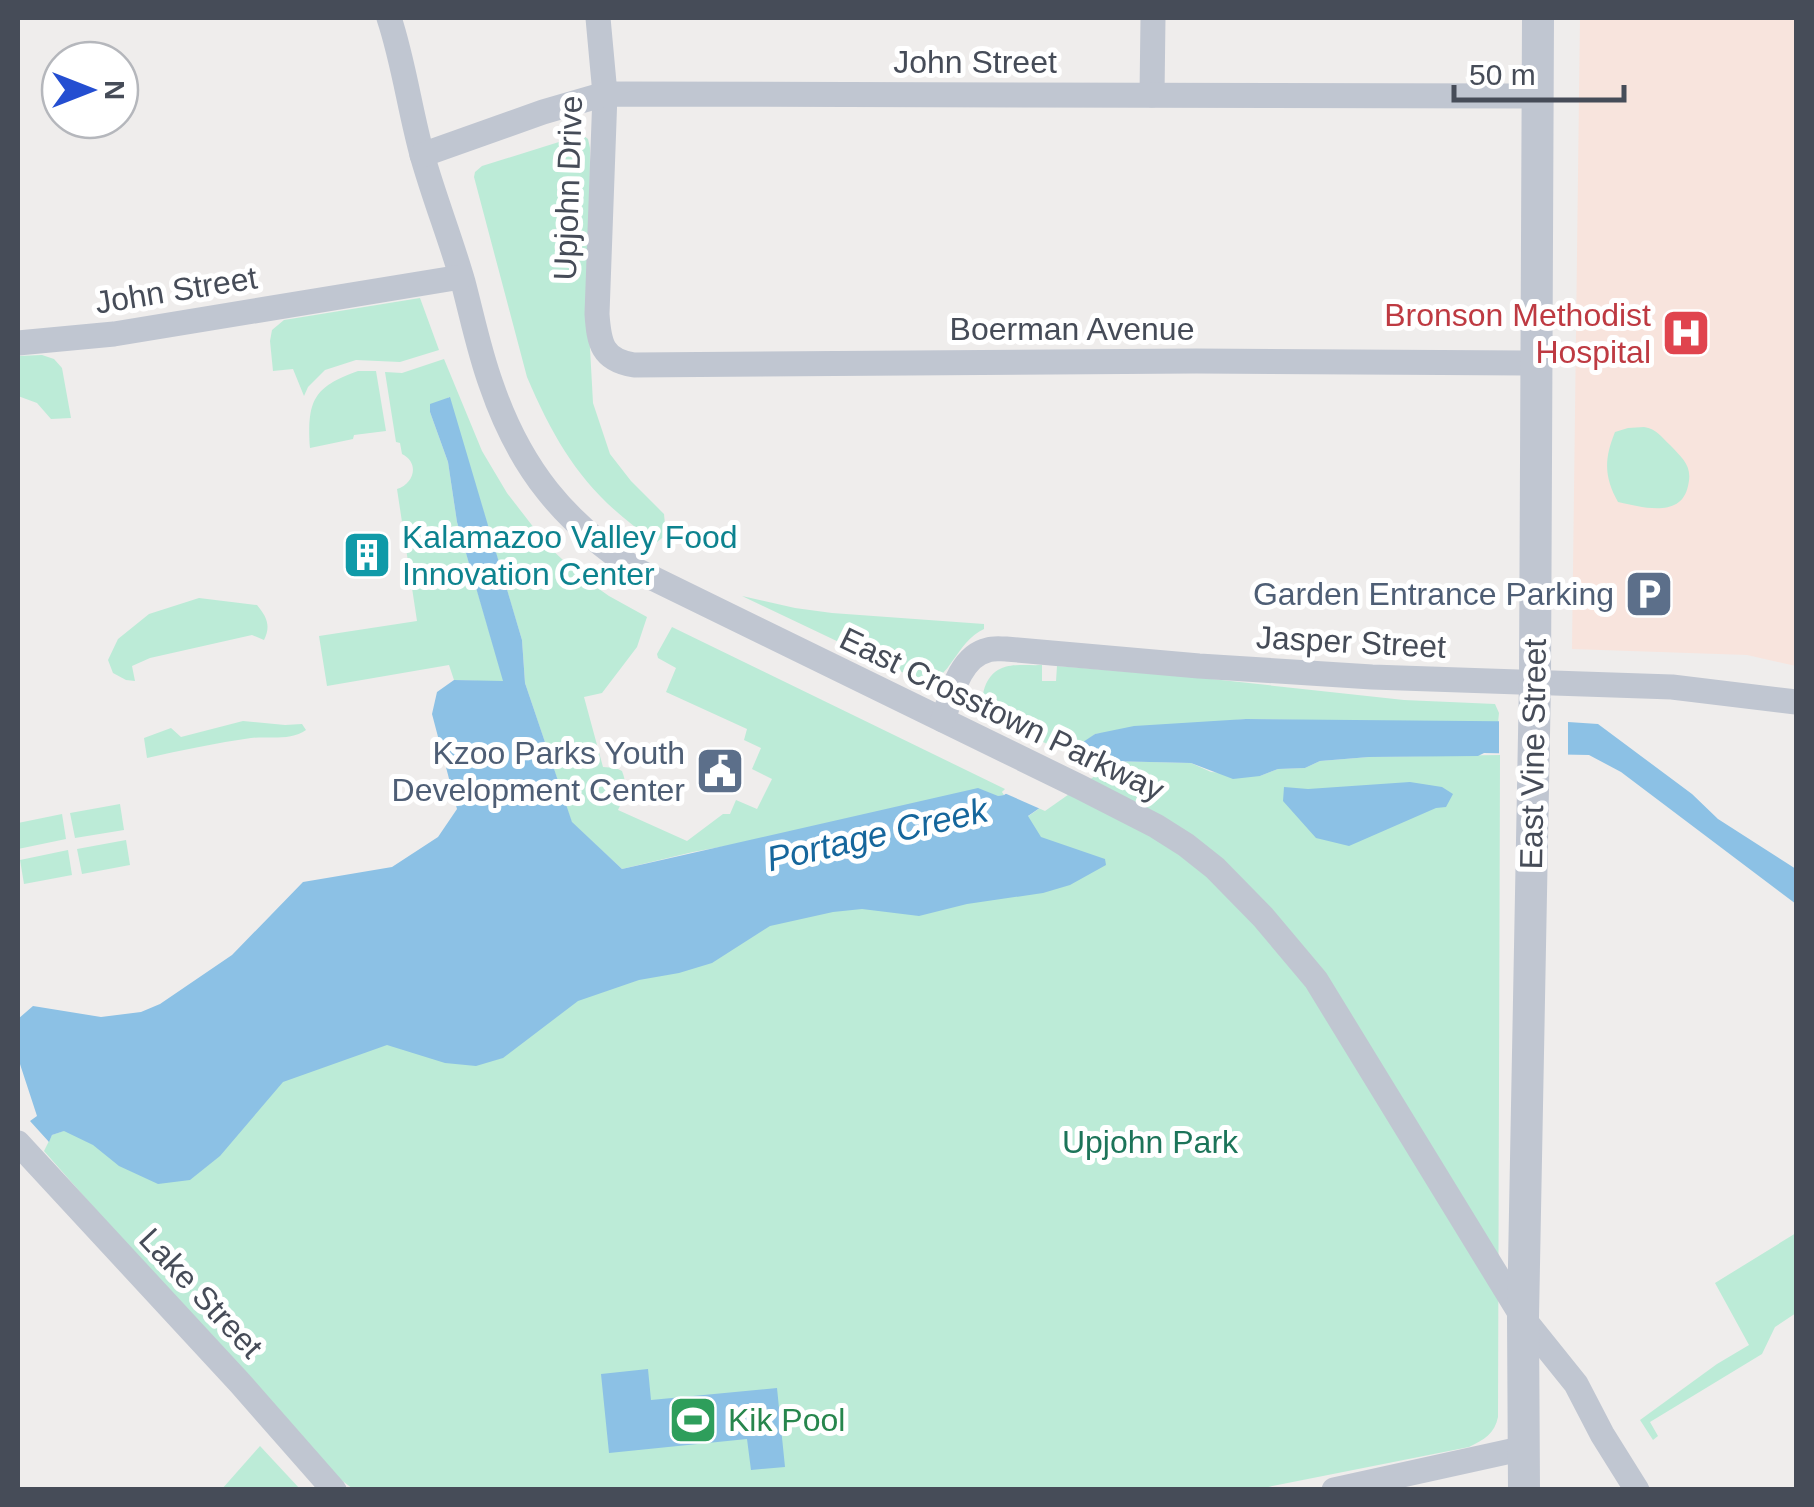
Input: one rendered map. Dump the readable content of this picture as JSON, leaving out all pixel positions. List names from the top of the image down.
{
  "streets": {
    "street": [
      "John Street",
      "Upjohn Drive",
      "Boerman Avenue",
      "Jasper Street",
      "East Crosstown Parkway",
      "East Vine Street",
      "Lake Street"
    ]
  },
  "crossings": [
    ["John Street", "Upjohn Drive"],
    ["John Street", "East Crosstown Parkway"],
    ["John Street", "East Vine Street"],
    ["Upjohn Drive", "Boerman Avenue"],
    ["Boerman Avenue", "East Vine Street"],
    ["Jasper Street", "East Crosstown Parkway"],
    ["Jasper Street", "East Vine Street"],
    ["East Crosstown Parkway", "East Vine Street"]
  ],
  "water": ["Portage Creek"],
  "parks": ["Upjohn Park"],
  "places": {
    "hospital": ["Bronson Methodist Hospital"],
    "building": ["Kalamazoo Valley Food Innovation Center"],
    "parking": ["Garden Entrance Parking"],
    "public building": ["Kzoo Parks Youth Development Center"],
    "sports": ["Kik Pool"]
  },
  "scale_bar": "50 m",
  "north": "right"
}
